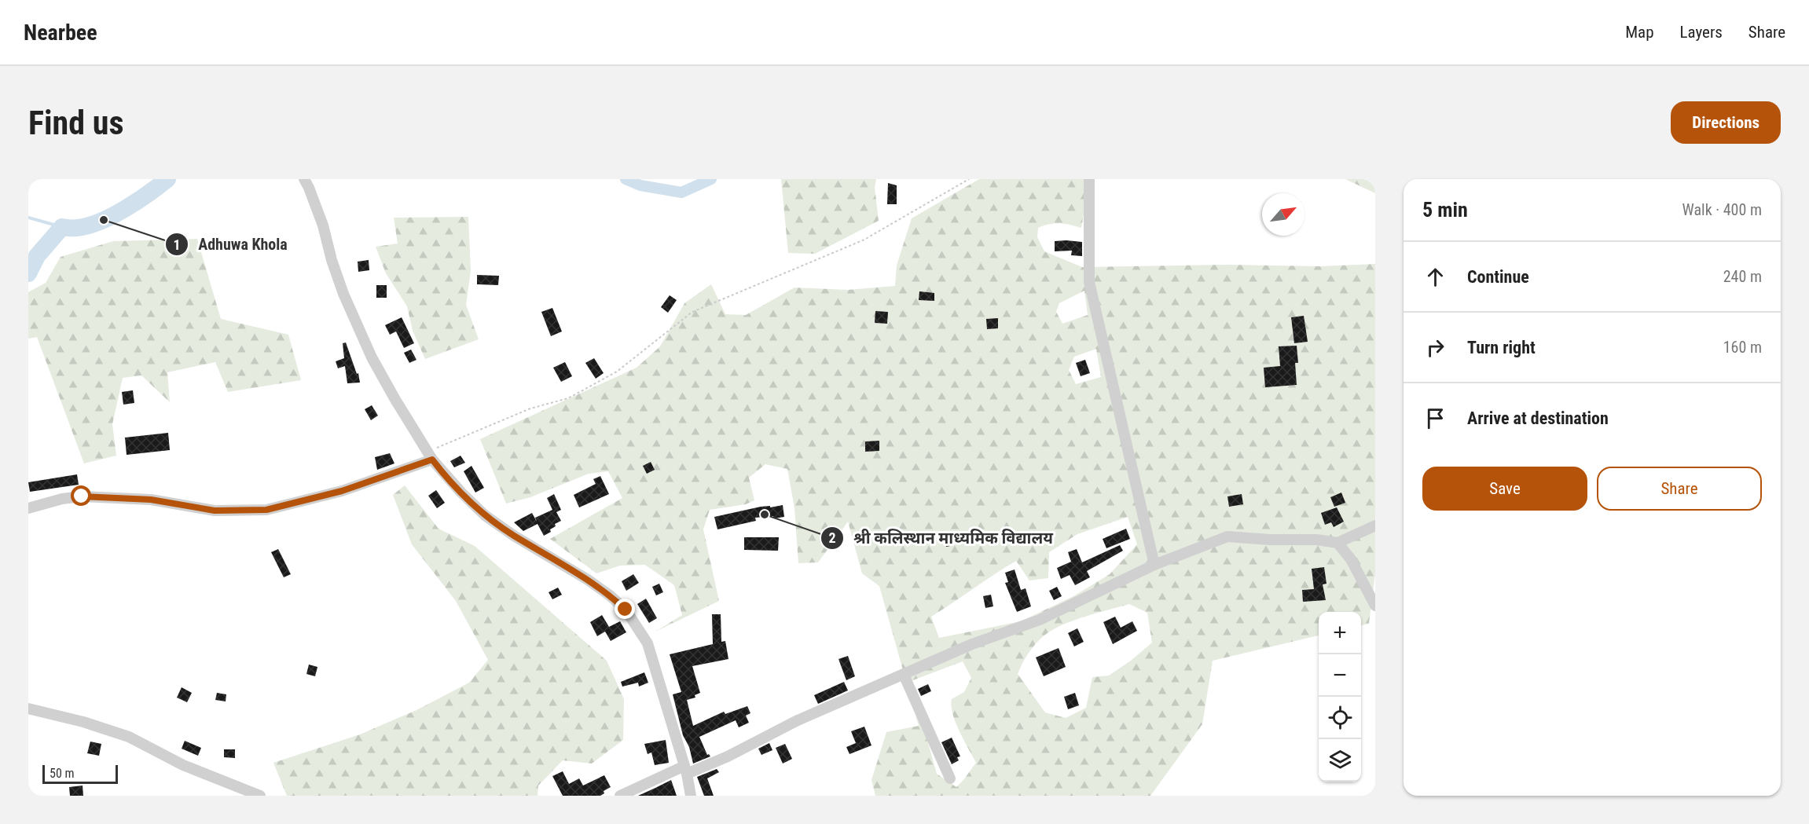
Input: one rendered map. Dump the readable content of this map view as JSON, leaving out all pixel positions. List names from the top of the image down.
{
  "places": ["Adhuwa Khola", "श्री कलिस्थान माध्यमिक विद्यालय"],
  "scale_bar": "50 m",
  "north": "top right",
  "page": {
    "header": "Nearbee",
    "nav": ["Map", "Layers", "Share"],
    "buttons": [
      "Directions",
      ["Save", "Share"]
    ],
    "title": "Find us",
    "heading": ["5 min", "Walk · 400 m"],
    "list": [
      ["Continue", "240 m"],
      ["Turn right", "160 m"],
      "Arrive at destination"
    ],
    "map_buttons": ["+", "−"],
    "scale": "50 m"
  }
}
